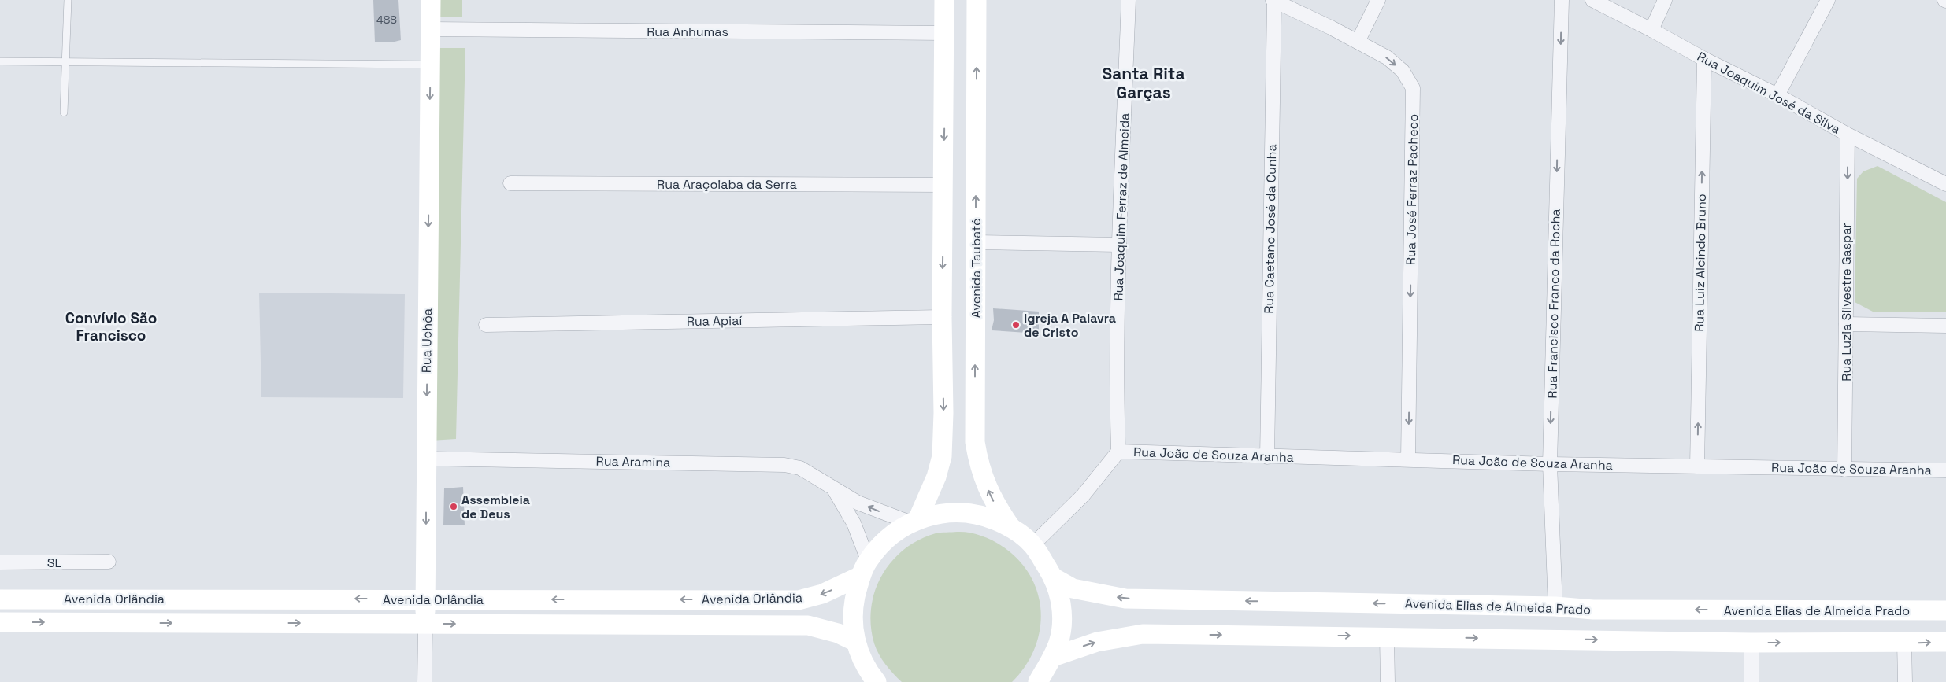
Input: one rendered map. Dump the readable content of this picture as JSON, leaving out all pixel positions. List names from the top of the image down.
{
  "streets": {
    "street": [
      "Rua Anhumas",
      "Rua Joaquim José da Silva",
      "Rua Araçoiaba da Serra",
      "Rua José Ferraz Pacheco",
      "Rua Joaquim Ferraz de Almeida",
      "Rua Caetano José da Cunha",
      "Rua Luiz Alcindo Bruno",
      "Avenida Taubaté",
      "Rua Luzia Silvestre Gaspar",
      "Rua Francisco Franco da Rocha",
      "Rua Apiaí",
      "Rua Uchôa",
      "Rua João de Souza Aranha",
      "Rua Aramina",
      "SL",
      "Avenida Orlândia",
      "Avenida Elias de Almeida Prado"
    ]
  },
  "crossings": [
    ["Rua Anhumas", "Rua Uchôa"],
    ["Rua Joaquim José da Silva", "Rua Luiz Alcindo Bruno"],
    ["Rua Joaquim José da Silva", "Rua Luzia Silvestre Gaspar"],
    ["Rua José Ferraz Pacheco", "Rua Caetano José da Cunha"],
    ["Rua José Ferraz Pacheco", "Rua João de Souza Aranha"],
    ["Rua Joaquim Ferraz de Almeida", "Rua João de Souza Aranha"],
    ["Rua Caetano José da Cunha", "Rua João de Souza Aranha"],
    ["Rua Luiz Alcindo Bruno", "Rua João de Souza Aranha"],
    ["Rua Luzia Silvestre Gaspar", "Rua João de Souza Aranha"],
    ["Rua Francisco Franco da Rocha", "Rua João de Souza Aranha"],
    ["Rua Francisco Franco da Rocha", "Avenida Elias de Almeida Prado"],
    ["Rua Uchôa", "Rua Aramina"],
    ["Rua Uchôa", "Avenida Orlândia"],
    ["Rua Aramina", "Avenida Orlândia"]
  ],
  "one_way": [
    "Rua José Ferraz Pacheco",
    "Rua Luiz Alcindo Bruno",
    "Rua Luzia Silvestre Gaspar",
    "Rua Francisco Franco da Rocha",
    "Rua Uchôa"
  ],
  "districts": ["Santa Rita Garças", "Convívio São Francisco"],
  "places": ["Igreja A Palavra de Cristo", "Assembleia de Deus"],
  "house_numbers": ["488"]
}
